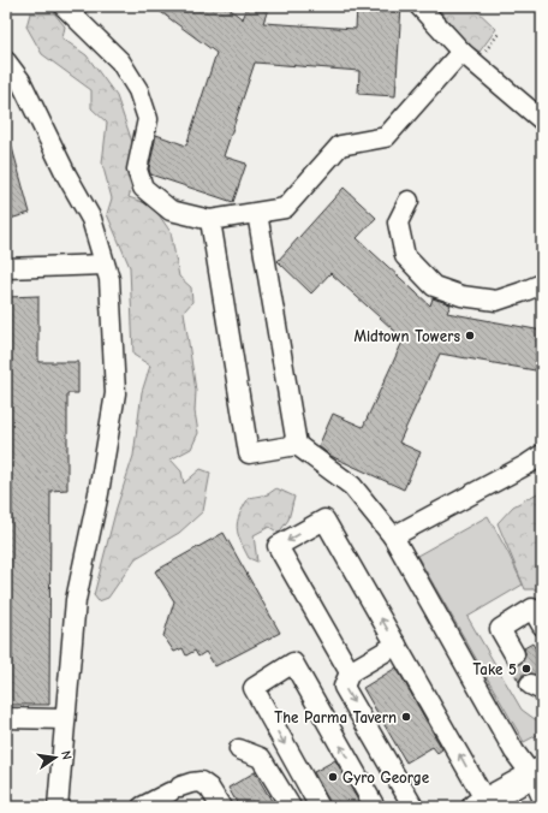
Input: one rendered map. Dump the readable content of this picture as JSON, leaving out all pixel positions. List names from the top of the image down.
{
  "places": [
    "Midtown Towers",
    "Take 5",
    "The Parma Tavern",
    "Gyro George"
  ],
  "north": "right"
}
